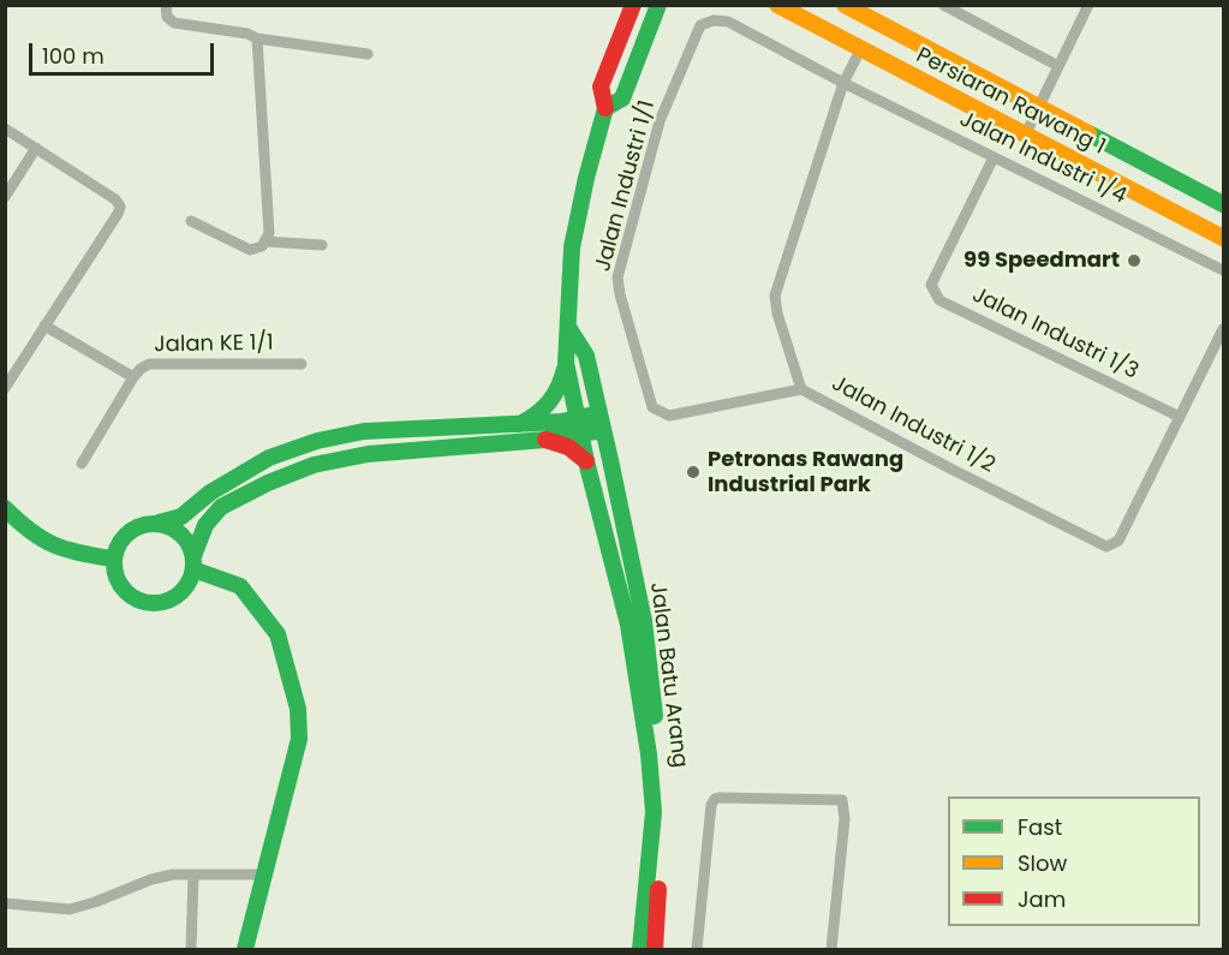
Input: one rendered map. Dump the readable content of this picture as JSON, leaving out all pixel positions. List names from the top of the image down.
{
  "streets": {
    "street": [
      "Persiaran Rawang 1",
      "Jalan Industri 1/4",
      "Jalan Industri 1/1",
      "Jalan Industri 1/3",
      "Jalan KE 1/1",
      "Jalan Industri 1/2",
      "Jalan Batu Arang"
    ]
  },
  "crossings": [
    ["Persiaran Rawang 1", "Jalan Industri 1/2"],
    ["Jalan Industri 1/4", "Jalan Industri 1/1"],
    ["Jalan Industri 1/4", "Jalan Industri 1/3"],
    ["Jalan Industri 1/4", "Jalan Industri 1/2"],
    ["Jalan Industri 1/1", "Jalan Industri 1/2"],
    ["Jalan Industri 1/3", "Jalan Industri 1/2"]
  ],
  "places": ["99 Speedmart", "Petronas Rawang Industrial Park"],
  "legend": ["Fast", "Slow", "Jam"],
  "scale_bar": "100 m"
}
